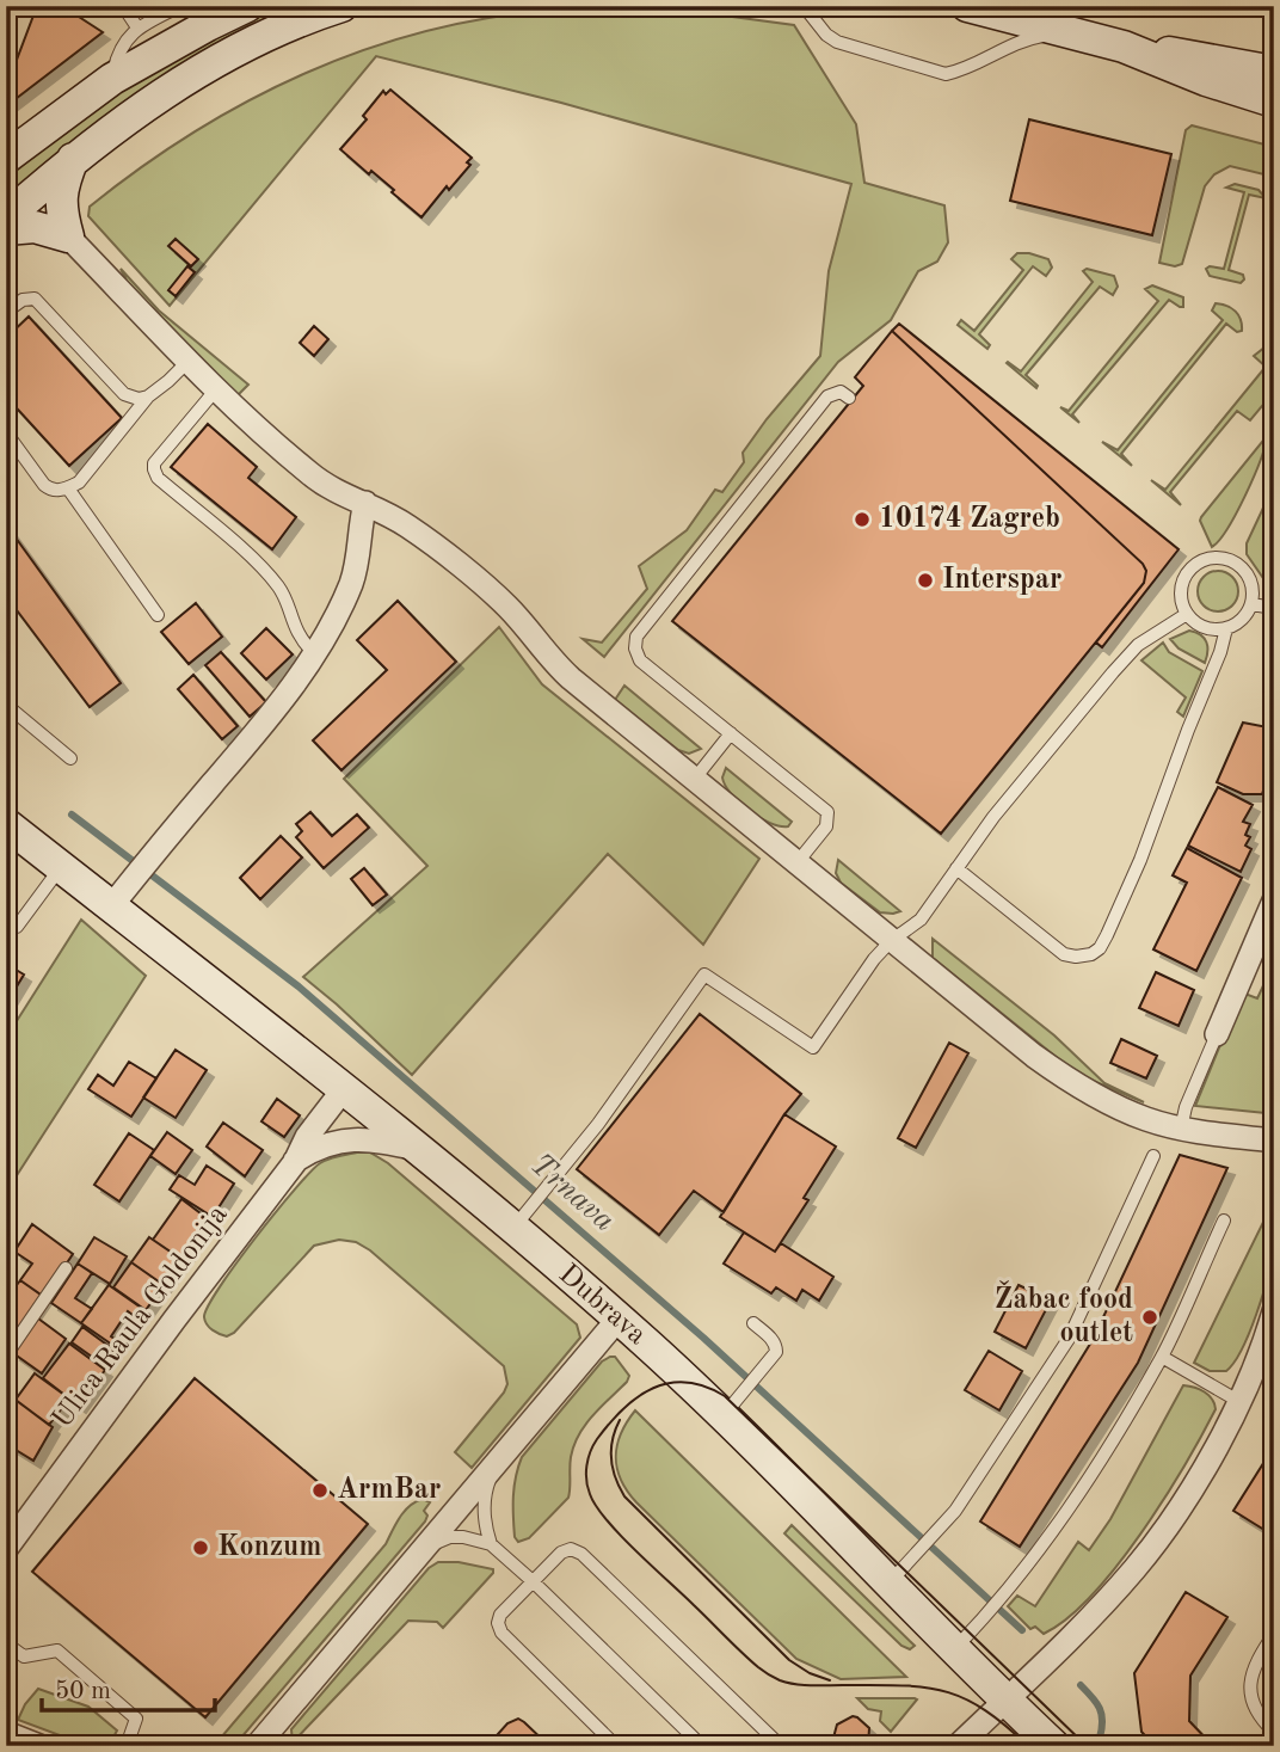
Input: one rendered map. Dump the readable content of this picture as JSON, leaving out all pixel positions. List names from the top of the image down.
{
  "streets": {
    "main road": ["Dubrava"],
    "street": ["Ulica Raula Goldonija"]
  },
  "crossings": [
    ["Dubrava", "Ulica Raula Goldonija"]
  ],
  "water": ["Trnava"],
  "places": [
    "10174 Zagreb",
    "Interspar",
    "Žabac food outlet",
    "ArmBar",
    "Konzum"
  ],
  "scale_bar": "50 m"
}
